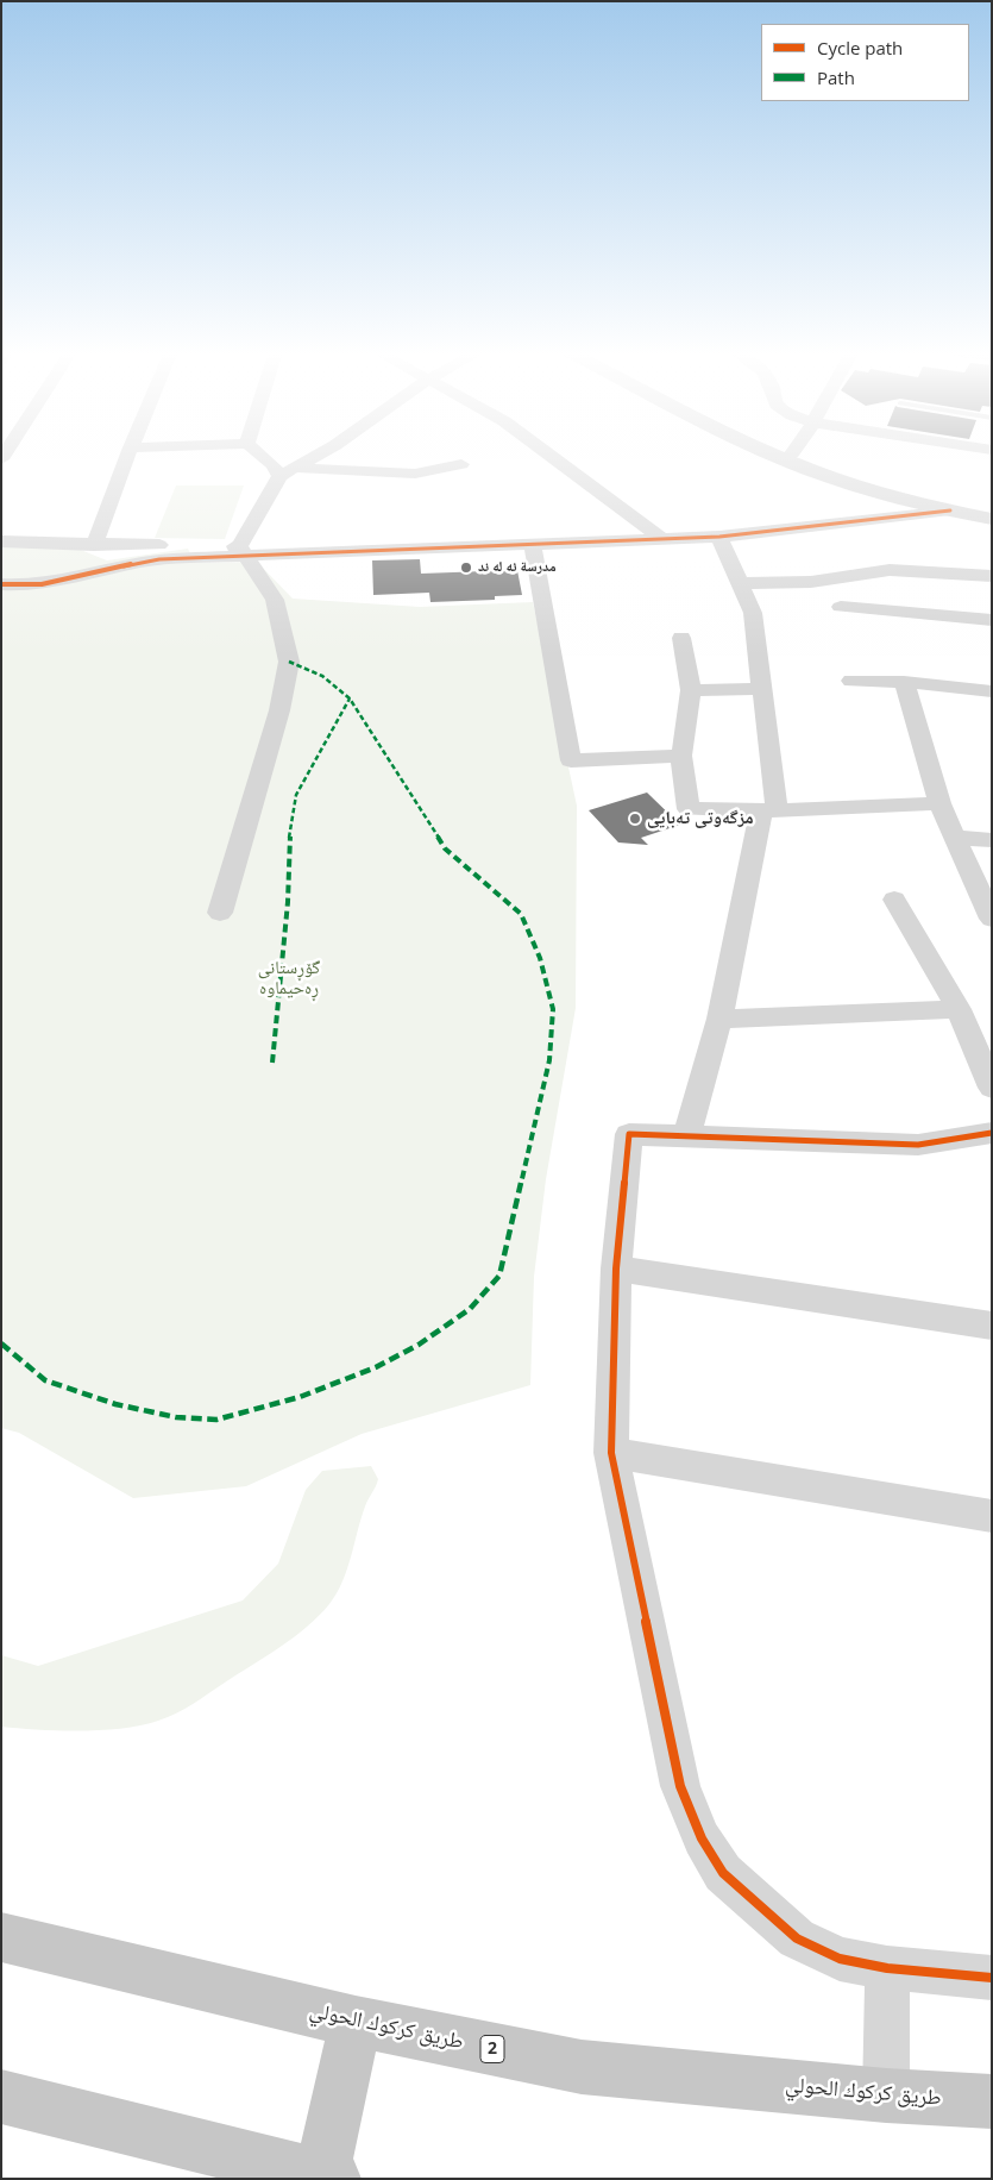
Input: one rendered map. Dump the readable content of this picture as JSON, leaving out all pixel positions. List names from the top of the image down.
{
  "streets": {
    "highway": ["طريق كركوك الحولي", "2"]
  },
  "parks": ["گۆڕستانی ڕەحیماوە"],
  "places": ["مدرسة ئه له ند", "مزگەوتی تەبایی"],
  "legend": ["Cycle path", "Path"]
}
